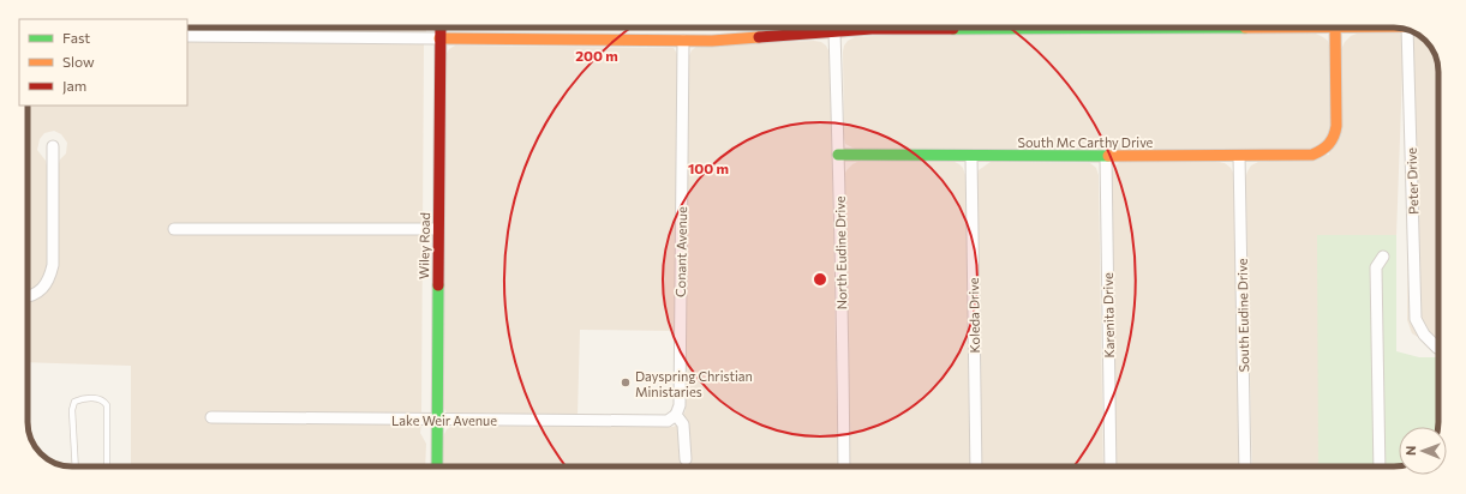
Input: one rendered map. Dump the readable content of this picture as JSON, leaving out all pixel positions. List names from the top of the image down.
{
  "streets": {
    "street": [
      "South Mc Carthy Drive",
      "Peter Drive",
      "Wiley Road",
      "Conant Avenue",
      "North Eudine Drive",
      "Koleda Drive",
      "Karenita Drive",
      "South Eudine Drive",
      "Lake Weir Avenue"
    ]
  },
  "crossings": [
    ["South Mc Carthy Drive", "North Eudine Drive"],
    ["South Mc Carthy Drive", "Koleda Drive"],
    ["South Mc Carthy Drive", "Karenita Drive"],
    ["South Mc Carthy Drive", "South Eudine Drive"],
    ["Wiley Road", "Lake Weir Avenue"],
    ["Conant Avenue", "Lake Weir Avenue"]
  ],
  "places": ["Dayspring Christian Ministaries"],
  "legend": ["Fast", "Slow", "Jam"],
  "north": "left",
  "rings": ["200 m", "100 m"]
}
